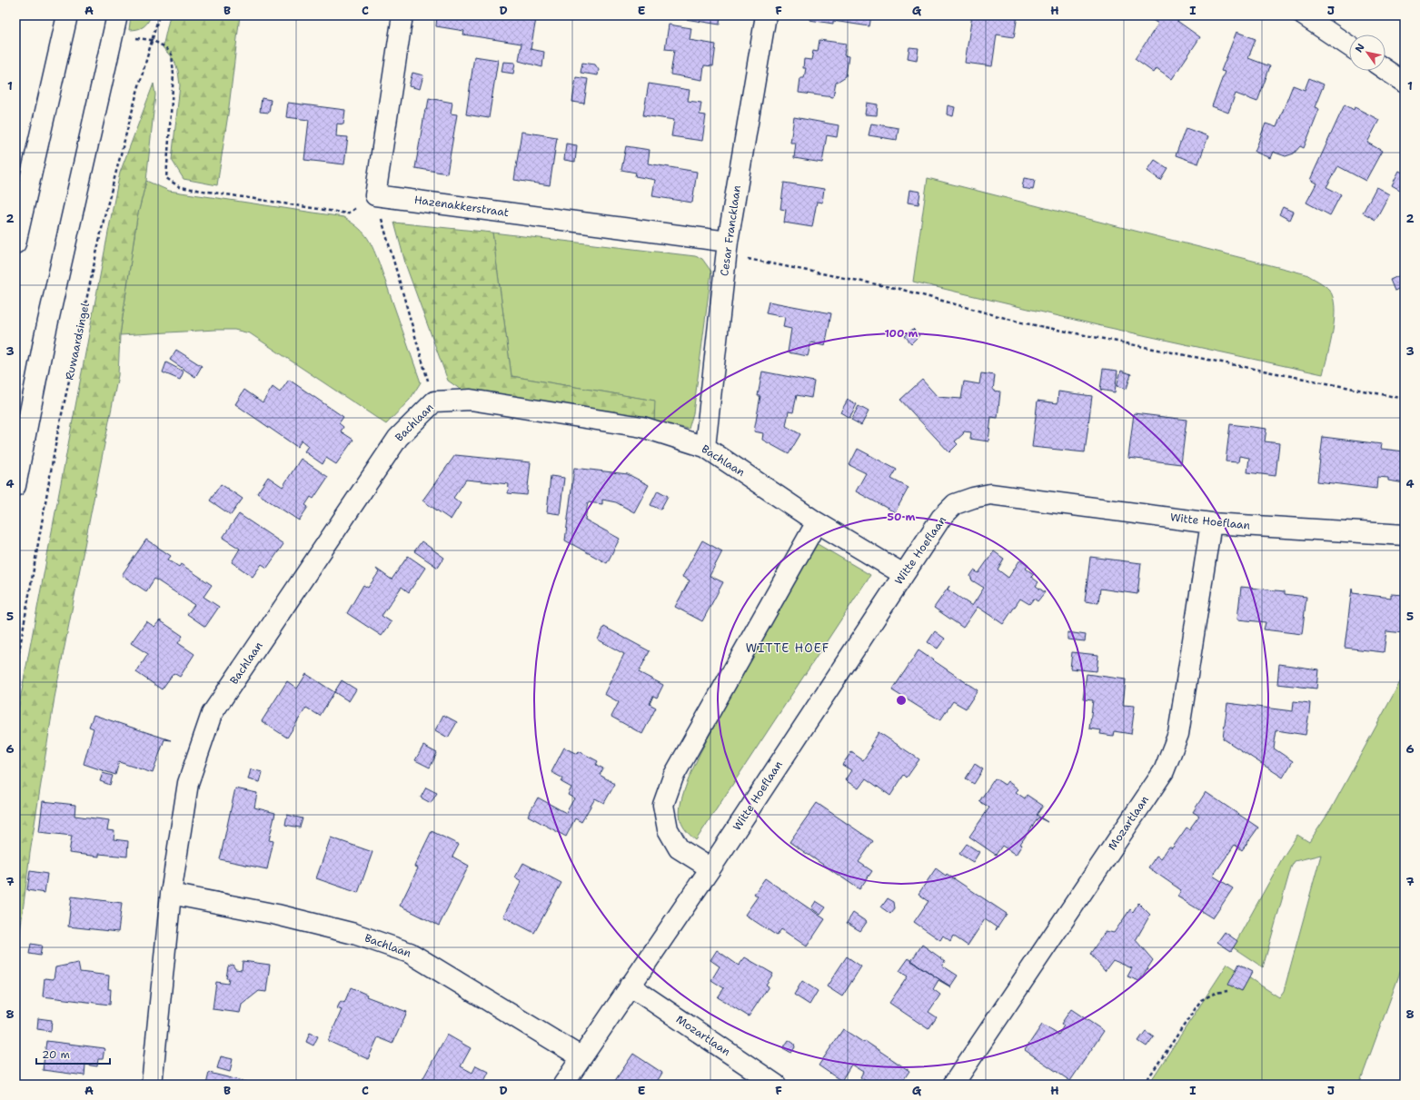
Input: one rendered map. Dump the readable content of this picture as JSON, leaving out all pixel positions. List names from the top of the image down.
{
  "streets": {
    "street": [
      "Hazenakkerstraat",
      "Cesar Francklaan",
      "Bachlaan",
      "Witte Hoeflaan",
      "Mozartlaan"
    ],
    "path": ["Ruwaardsingel"]
  },
  "crossings": [
    ["Hazenakkerstraat", "Cesar Francklaan"],
    ["Cesar Francklaan", "Bachlaan"],
    ["Bachlaan", "Witte Hoeflaan"],
    ["Witte Hoeflaan", "Mozartlaan"]
  ],
  "districts": ["WITTE HOEF"],
  "scale_bar": "20 m",
  "north": "top left",
  "grid": {
    "columns": [
      "A",
      "B",
      "C",
      "D",
      "E",
      "F",
      "G",
      "H",
      "I",
      "J"
    ],
    "rows": [
      "1",
      "2",
      "3",
      "4",
      "5",
      "6",
      "7",
      "8"
    ]
  },
  "rings": ["100 m", "50 m"]
}
